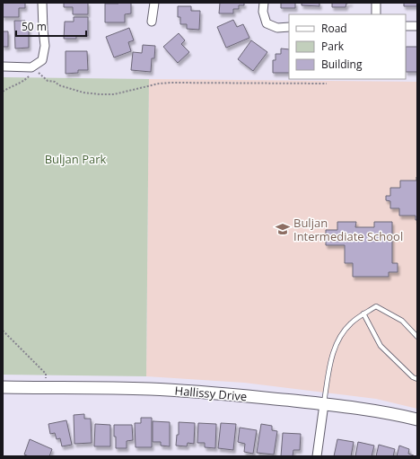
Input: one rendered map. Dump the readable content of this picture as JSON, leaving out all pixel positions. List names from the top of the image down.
{
  "streets": {
    "street": ["Hallissy Drive"]
  },
  "parks": ["Buljan Park"],
  "places": {
    "school or university": ["Buljan Intermediate School"]
  },
  "legend": ["Road", "Park", "Building"],
  "scale_bar": "50 m"
}
